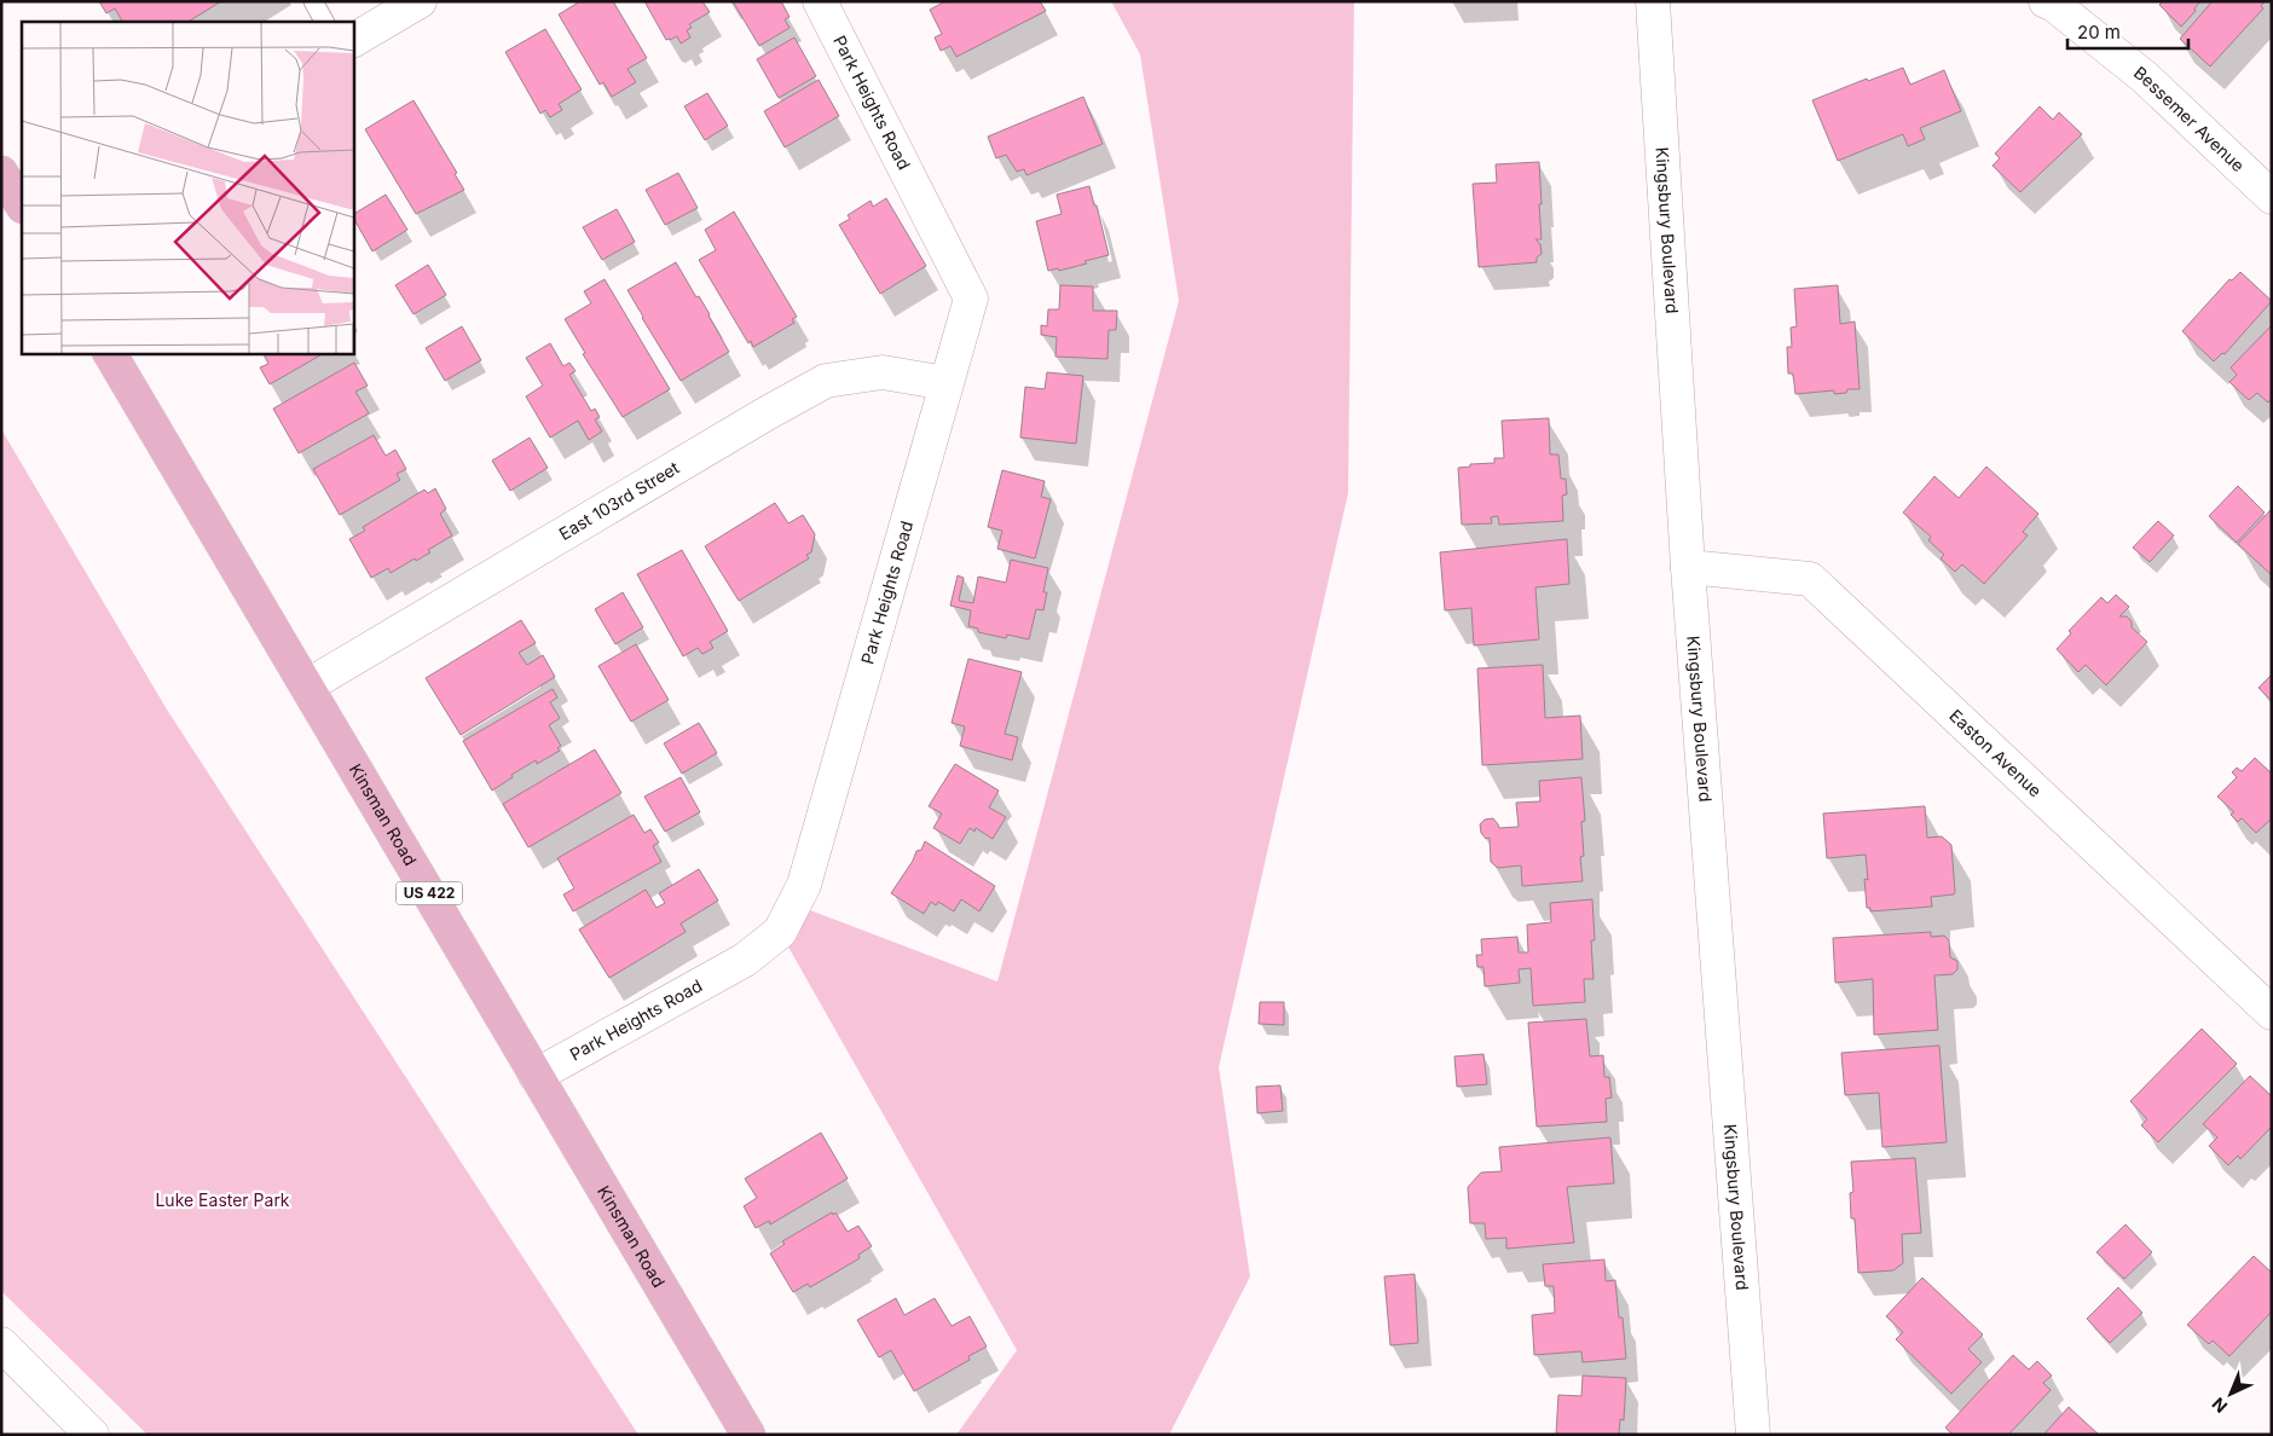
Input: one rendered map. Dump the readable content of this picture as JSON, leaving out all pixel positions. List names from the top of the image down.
{
  "streets": {
    "main road": ["Kinsman Road", "US 422"],
    "street": [
      "Park Heights Road",
      "Bessemer Avenue",
      "Kingsbury Boulevard",
      "East 103rd Street",
      "Easton Avenue"
    ]
  },
  "crossings": [
    ["Park Heights Road", "East 103rd Street"],
    ["Park Heights Road", "Kinsman Road"],
    ["Kingsbury Boulevard", "Easton Avenue"],
    ["East 103rd Street", "Kinsman Road"]
  ],
  "parks": ["Luke Easter Park"],
  "scale_bar": "20 m",
  "north": "bottom left"
}
